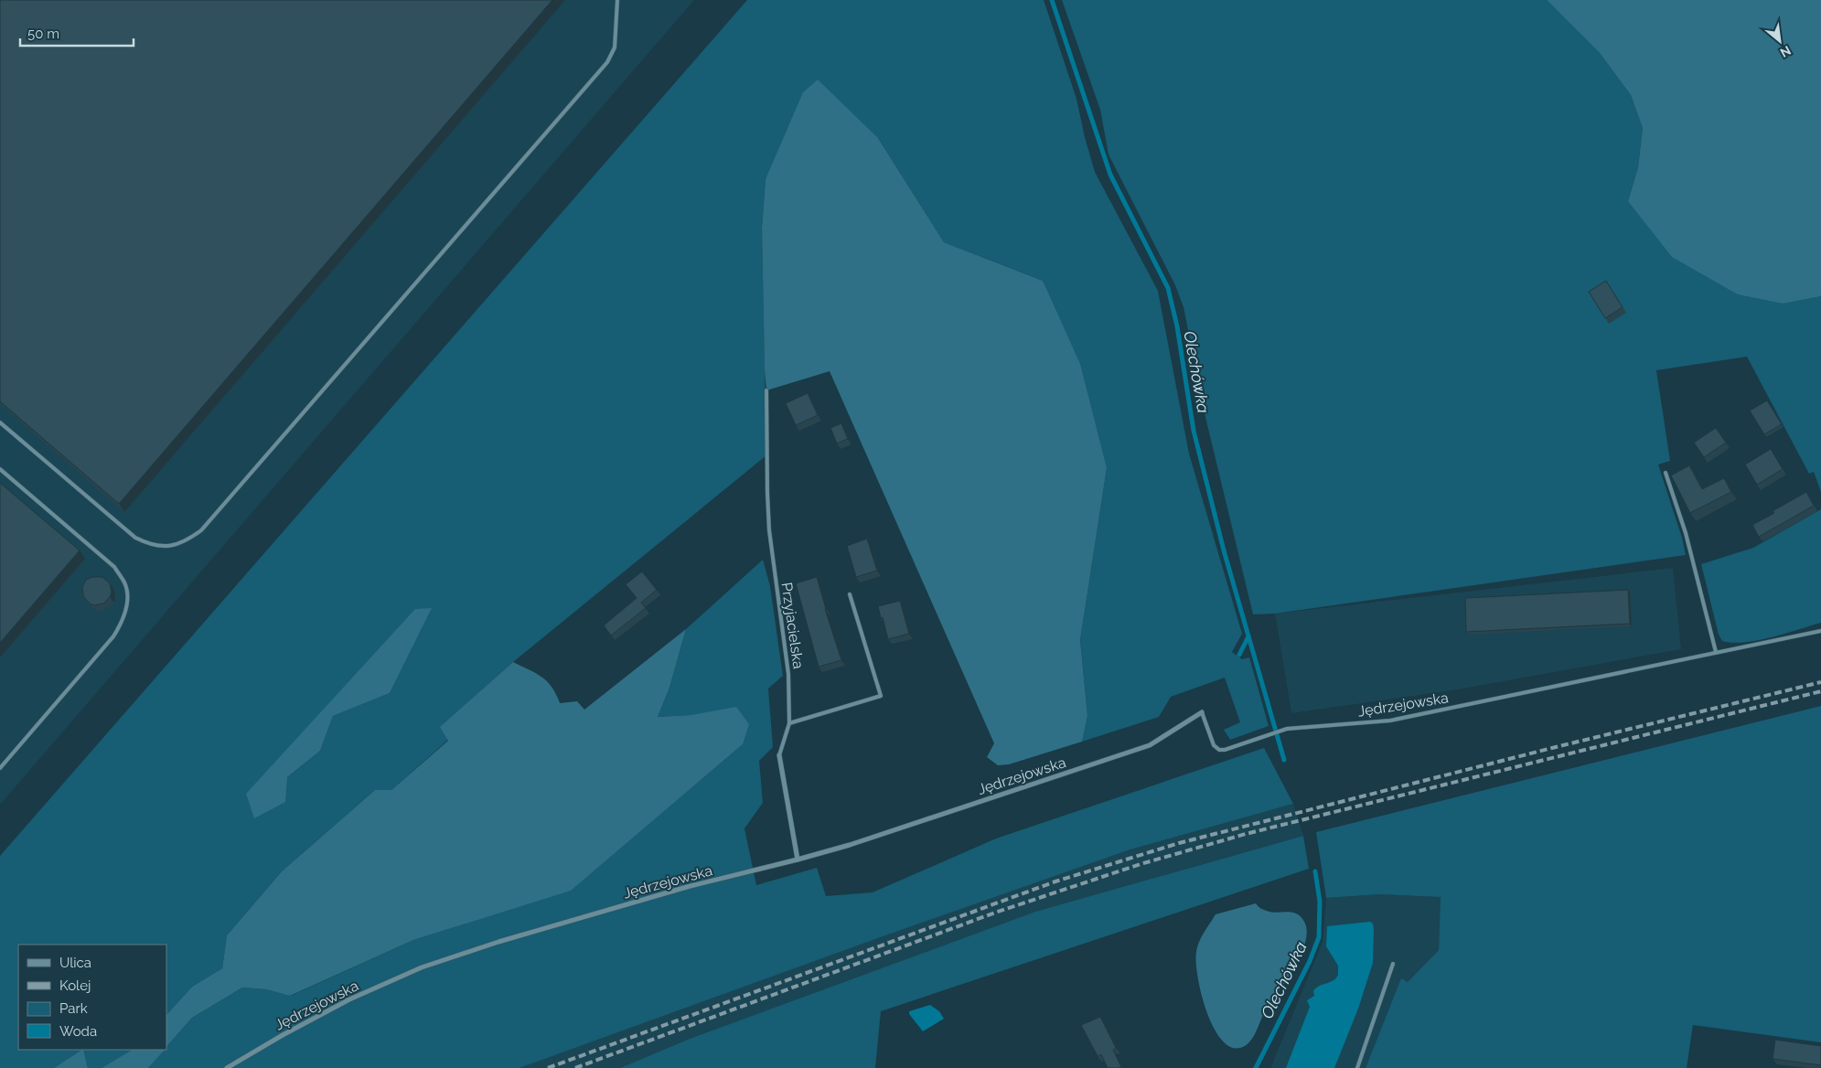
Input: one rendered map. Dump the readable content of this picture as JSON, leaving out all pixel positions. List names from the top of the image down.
{
  "streets": {
    "street": ["Przyjacielska", "Jędrzejowska"]
  },
  "crossings": [
    ["Przyjacielska", "Jędrzejowska"]
  ],
  "water": ["Olechówka"],
  "legend": [
    "Ulica",
    "Kolej",
    "Park",
    "Woda"
  ],
  "scale_bar": "50 m",
  "north": "bottom right"
}
